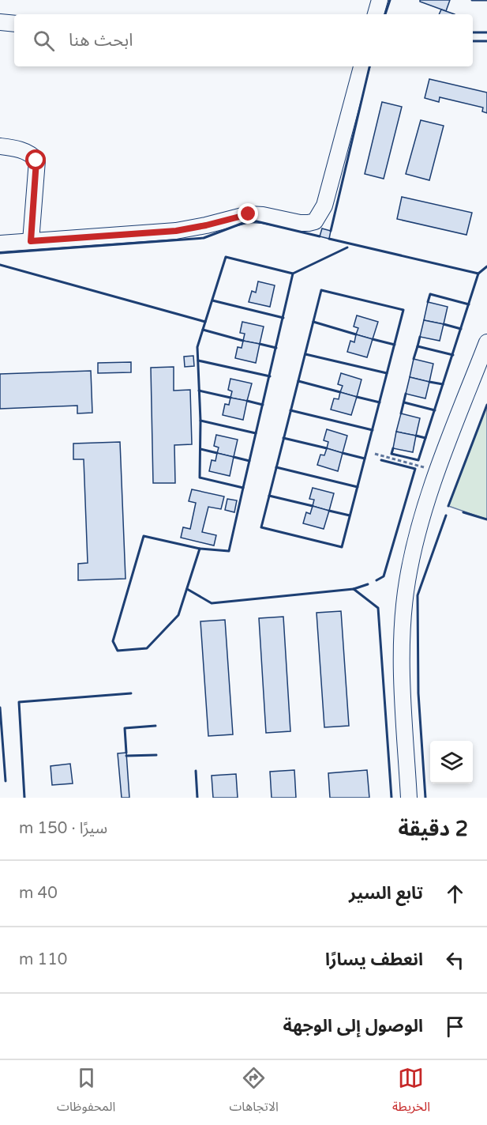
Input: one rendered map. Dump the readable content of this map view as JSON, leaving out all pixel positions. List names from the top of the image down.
{
  "page": {
    "search": "ابحث هنا",
    "heading": ["2 دقيقة", "سيرًا · 150 m"],
    "list": [
      ["تابع السير", "40 m"],
      ["انعطف يسارًا", "110 m"],
      "الوصول إلى الوجهة"
    ],
    "nav": ["الخريطة", "الاتجاهات", "المحفوظات"]
  }
}
